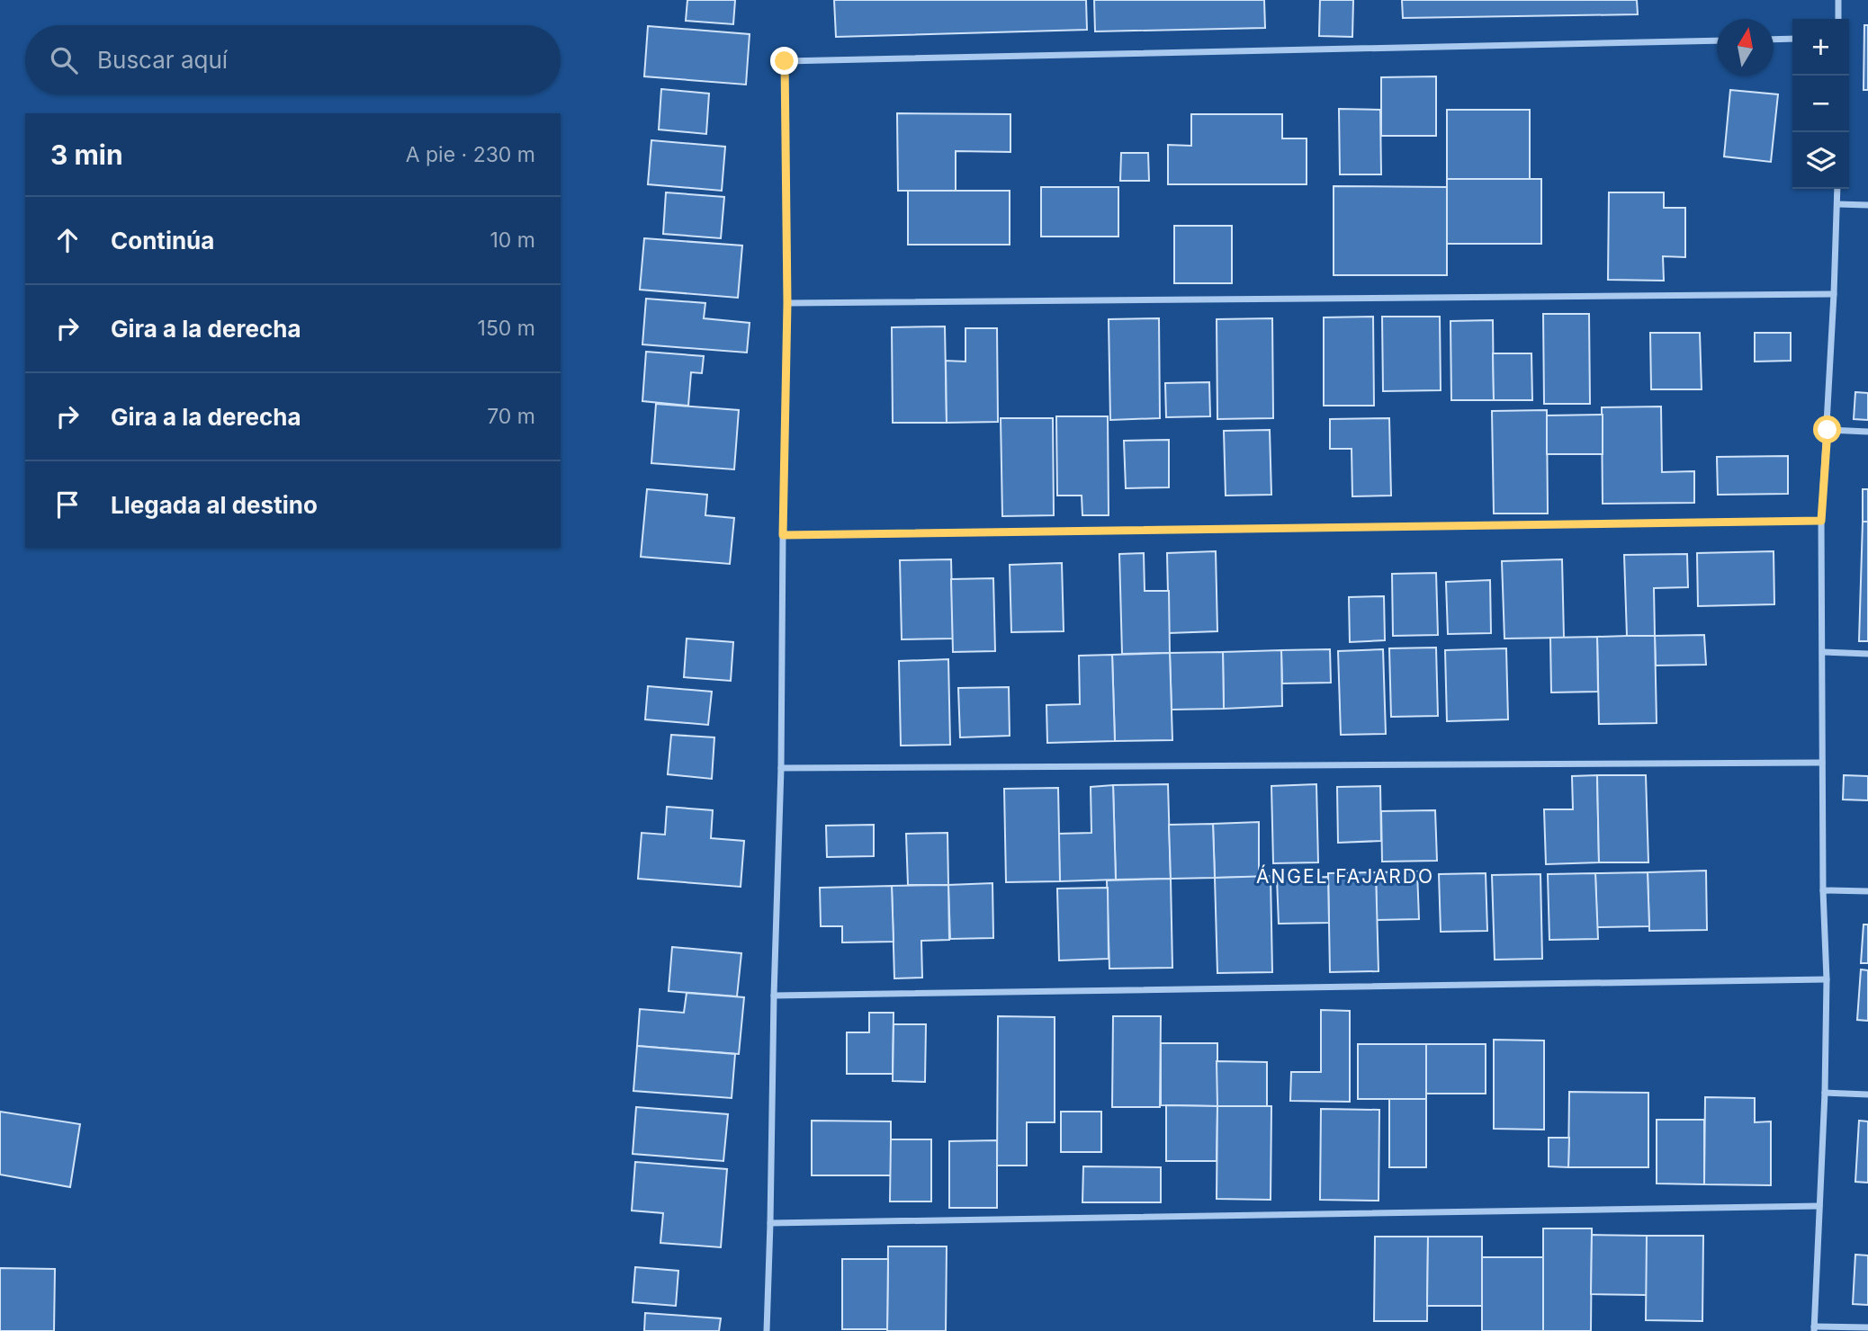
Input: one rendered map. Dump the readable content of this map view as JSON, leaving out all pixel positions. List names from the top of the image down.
{
  "districts": ["ÁNGEL FAJARDO"],
  "north": "top",
  "page": {
    "map_buttons": ["+", "−"],
    "search": "Buscar aquí",
    "heading": ["3 min", "A pie · 230 m"],
    "list": [
      ["Continúa", "10 m"],
      ["Gira a la derecha", "150 m"],
      ["Gira a la derecha", "70 m"],
      "Llegada al destino"
    ]
  }
}
